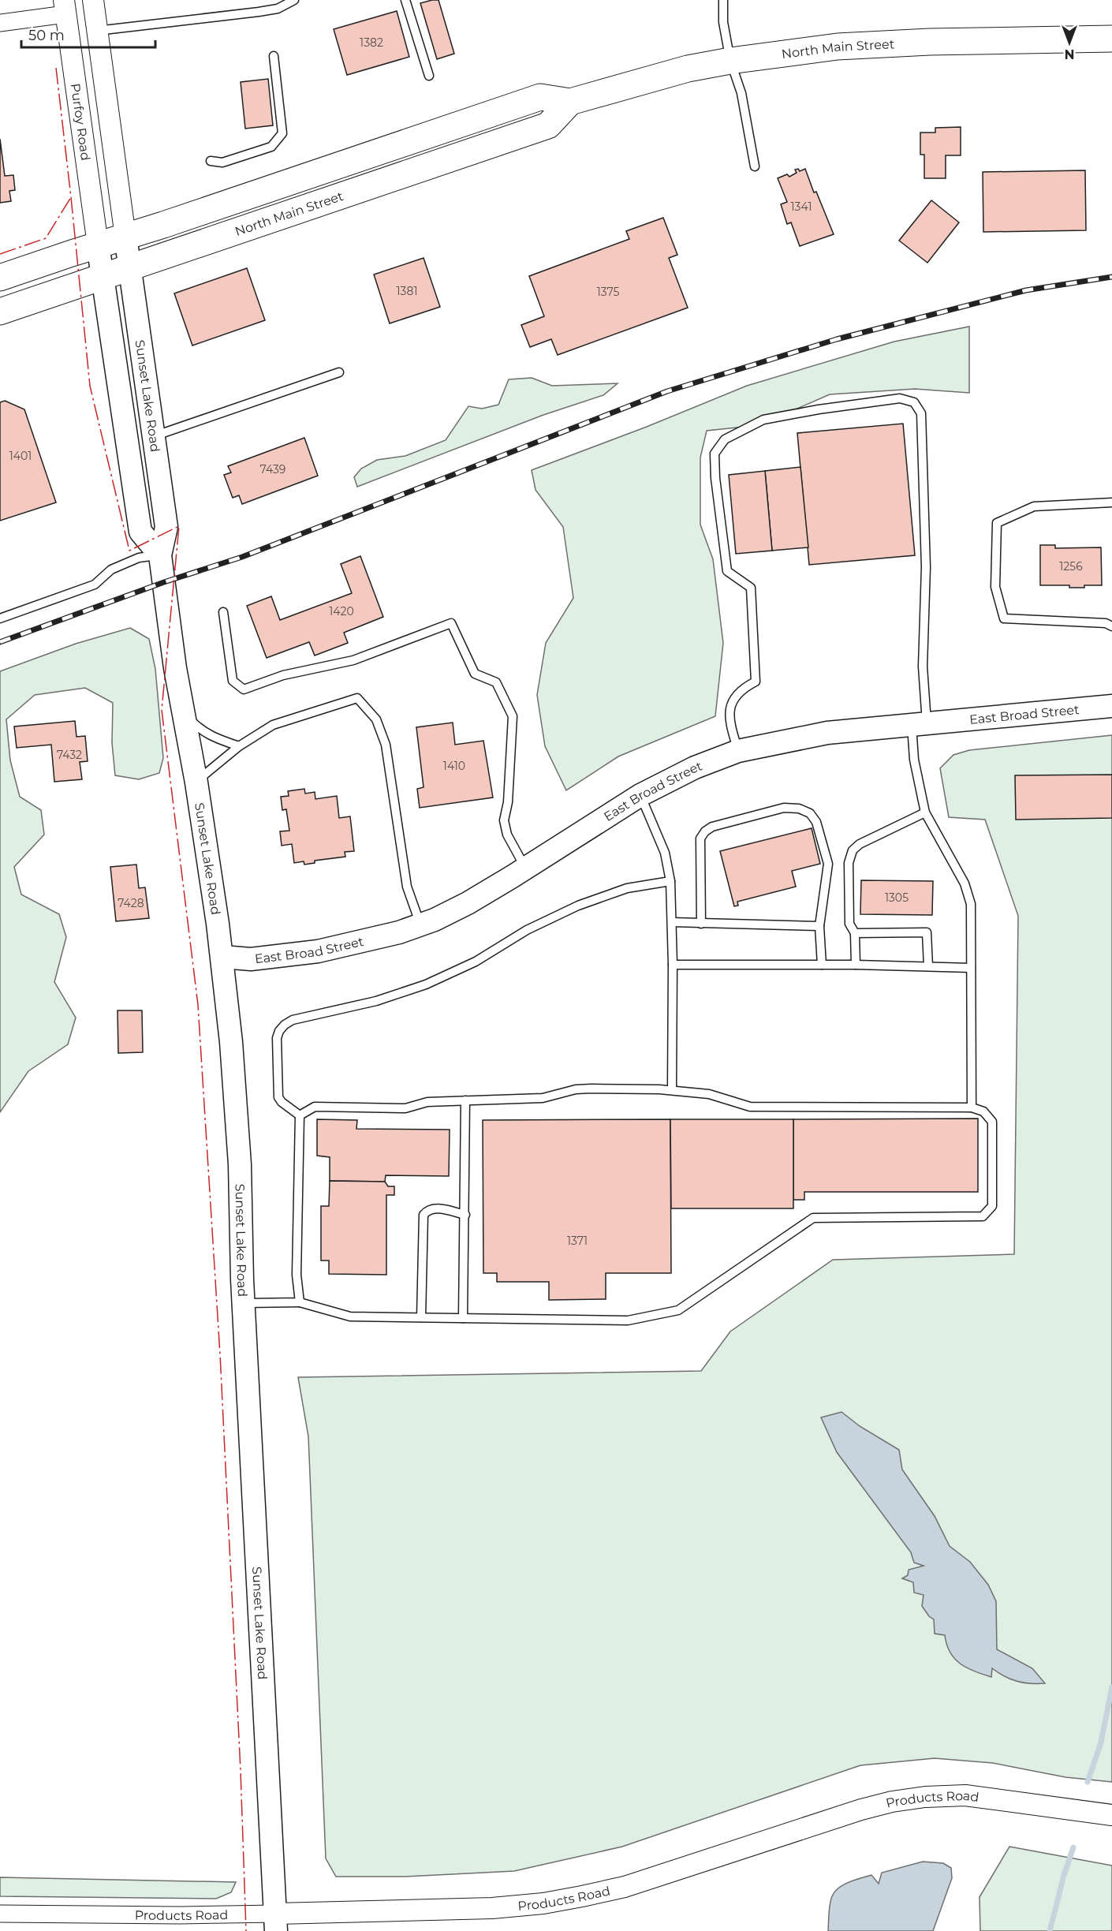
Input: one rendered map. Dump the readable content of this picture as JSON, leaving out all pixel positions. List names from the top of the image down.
{
  "streets": {
    "highway": ["North Main Street"],
    "main road": ["Sunset Lake Road", "East Broad Street"],
    "street": ["Purfoy Road", "Products Road"]
  },
  "crossings": [
    ["North Main Street", "Purfoy Road"],
    ["North Main Street", "Sunset Lake Road"],
    ["Sunset Lake Road", "East Broad Street"],
    ["Sunset Lake Road", "Products Road"]
  ],
  "house_numbers": [
    "1382",
    "1341",
    "1381",
    "1375",
    "1401",
    "7439",
    "1256",
    "1420",
    "7432",
    "1410",
    "1305",
    "7428",
    "1371"
  ],
  "scale_bar": "50 m",
  "north": "bottom"
}
